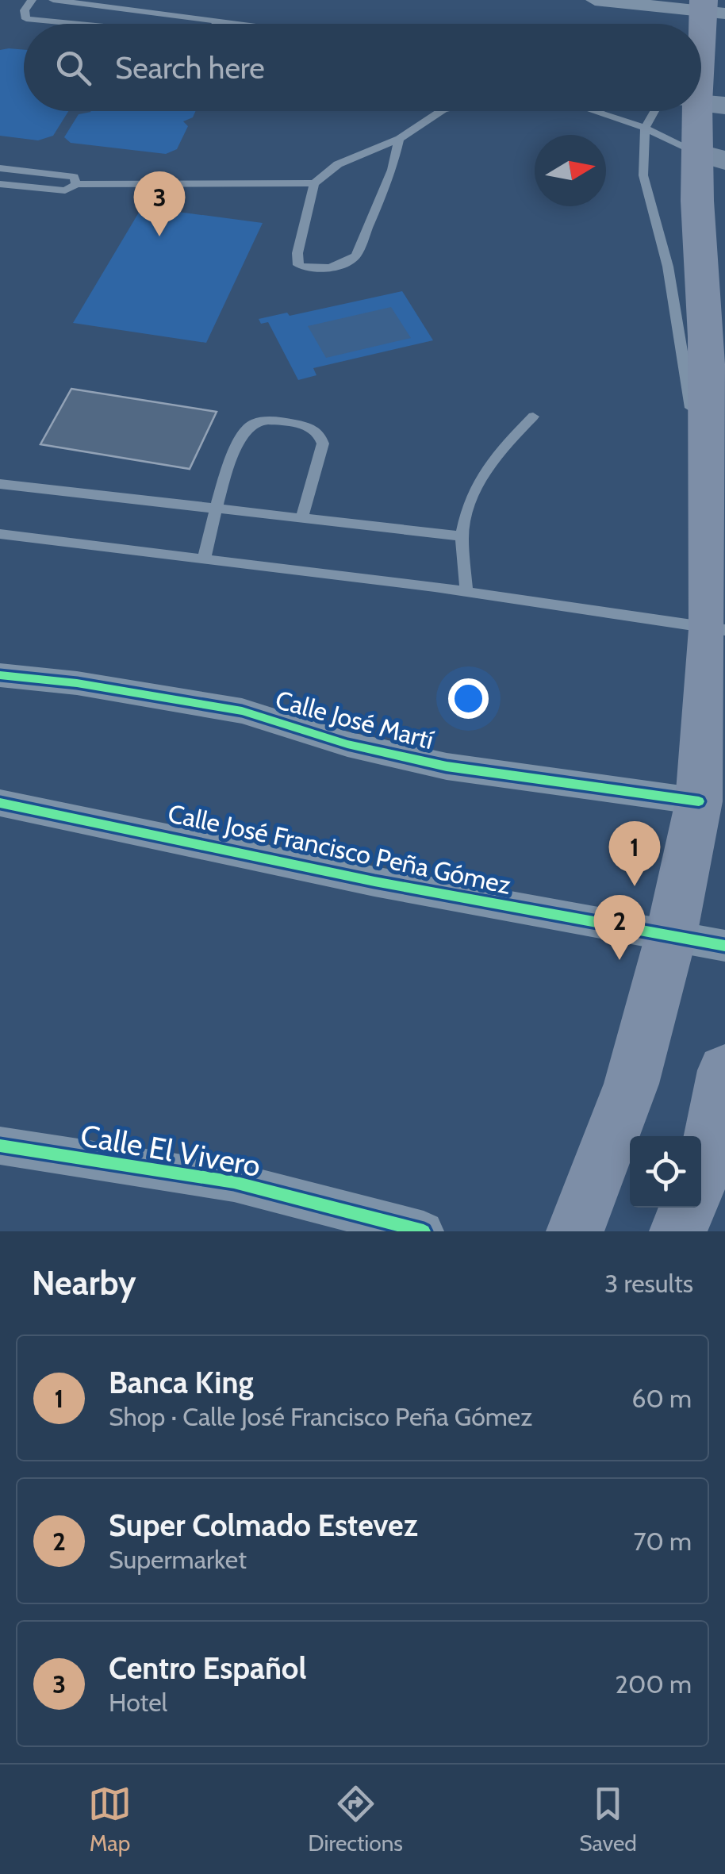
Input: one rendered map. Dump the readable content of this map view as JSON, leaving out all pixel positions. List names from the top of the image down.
{
  "streets": {
    "street": ["Calle José Martí", "Calle José Francisco Peña Gómez", "Calle El Vivero"]
  },
  "north": "right",
  "page": {
    "search": "Search here",
    "pins": ["3", "1", "2"],
    "heading": ["Nearby", "3 results"],
    "list": [
      {
        "mark": "1",
        "name": "Banca King",
        "note": "Shop · Calle José Francisco Peña Gómez",
        "value": "60 m"
      },
      {
        "mark": "2",
        "name": "Super Colmado Estevez",
        "note": "Supermarket",
        "value": "70 m"
      },
      {
        "mark": "3",
        "name": "Centro Español",
        "note": "Hotel",
        "value": "200 m"
      }
    ],
    "nav": ["Map", "Directions", "Saved"]
  }
}
